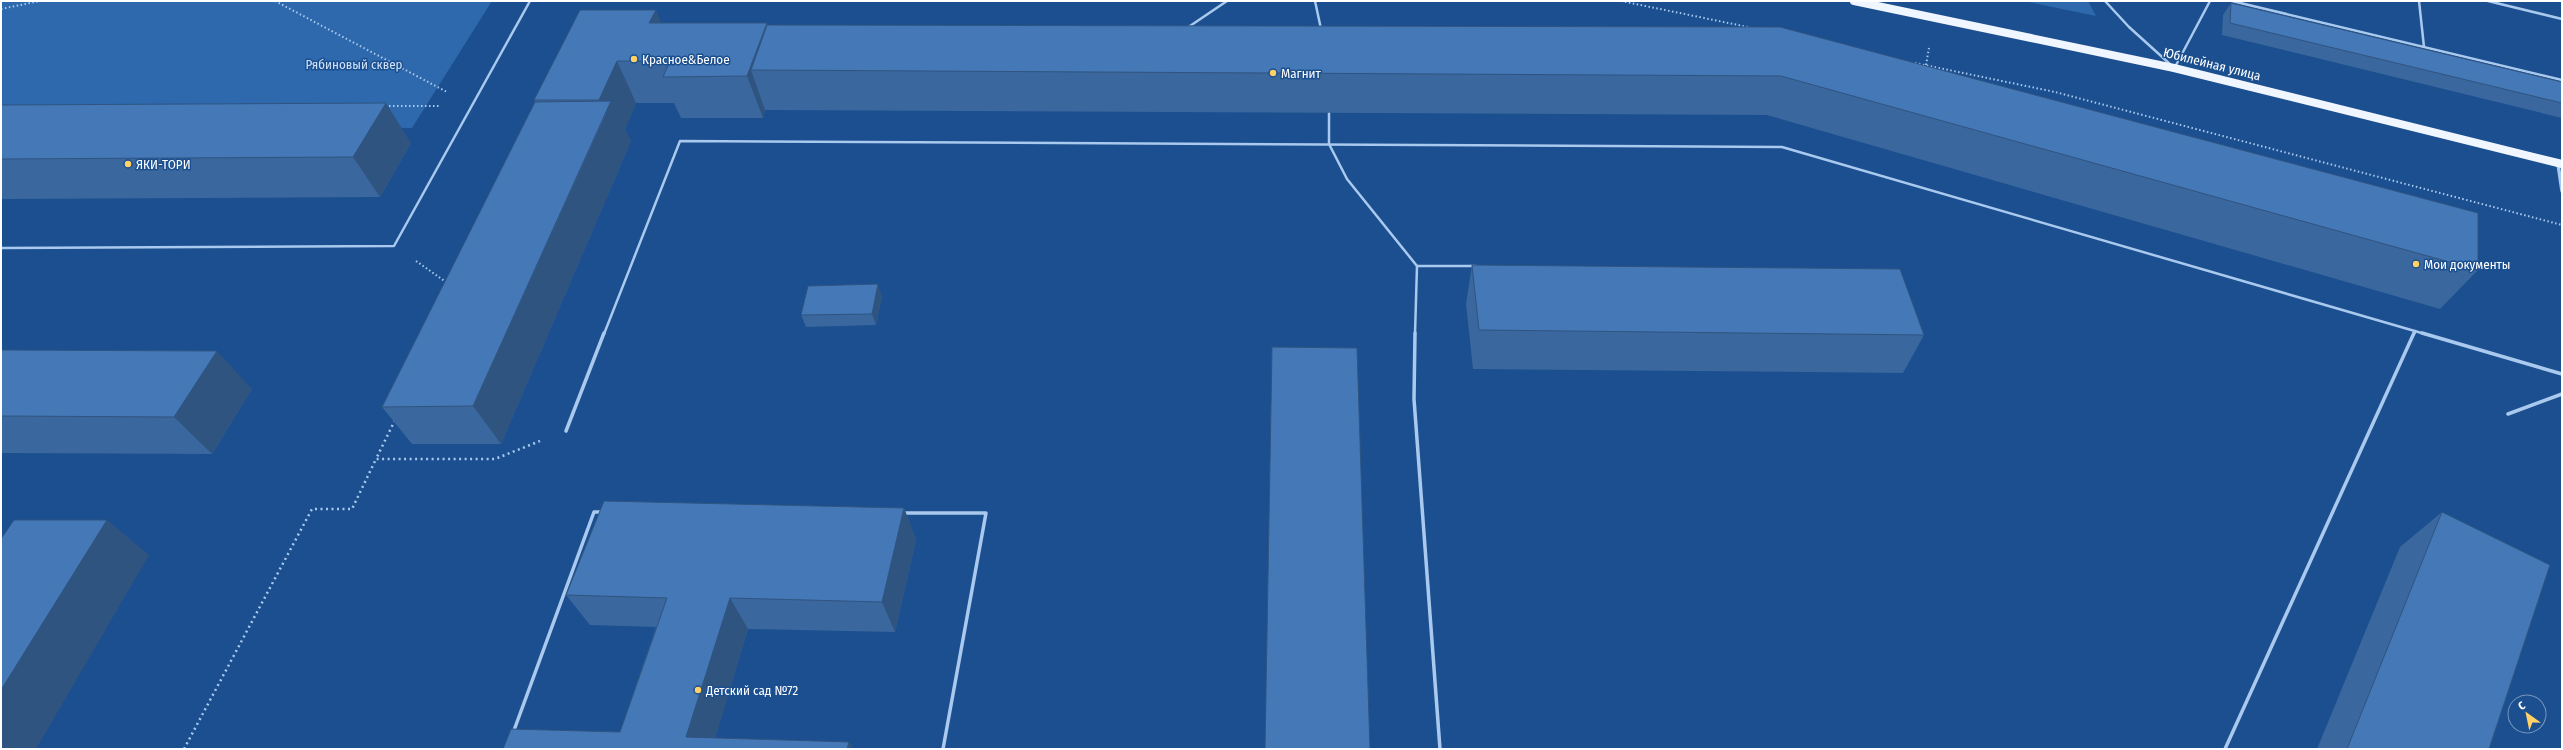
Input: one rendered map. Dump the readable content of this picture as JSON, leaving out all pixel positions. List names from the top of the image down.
{
  "streets": {
    "main road": ["Юбилейная улица"]
  },
  "parks": ["Рябиновый сквер"],
  "places": [
    "Красное&Белое",
    "Магнит",
    "ЯКИ-ТОРИ",
    "Мои документы",
    "Детский сад №72"
  ],
  "north": "top left"
}
